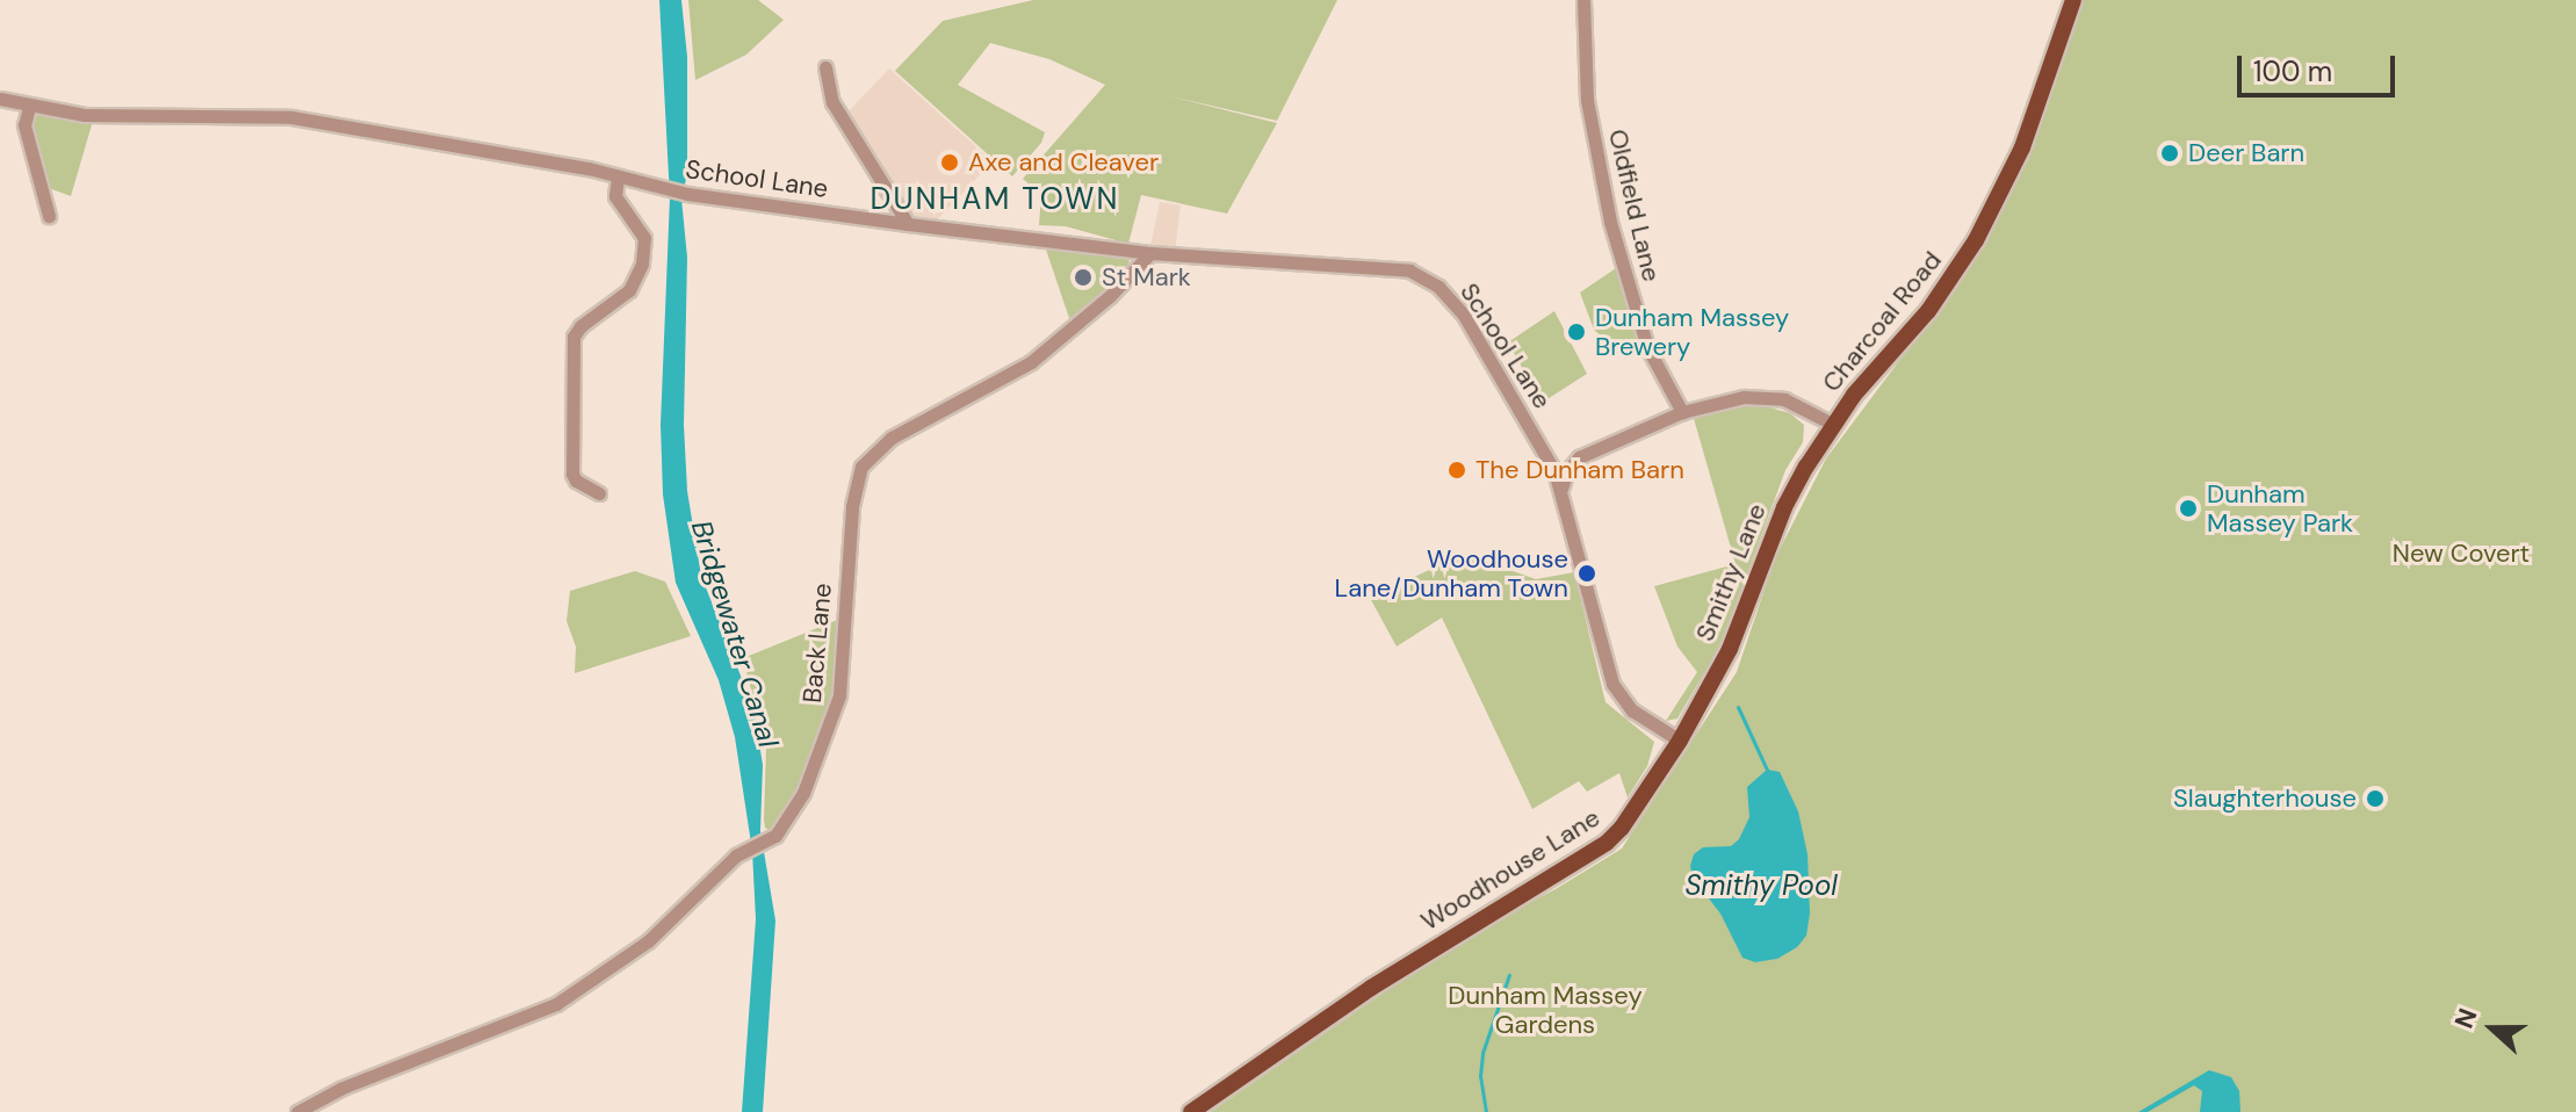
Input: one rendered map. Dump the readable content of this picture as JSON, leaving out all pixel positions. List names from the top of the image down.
{
  "streets": {
    "main road": ["Charcoal Road", "Smithy Lane", "Woodhouse Lane"],
    "street": ["School Lane", "Oldfield Lane", "Back Lane"]
  },
  "crossings": [
    ["School Lane", "Back Lane"],
    ["Oldfield Lane", "Charcoal Road"],
    ["Charcoal Road", "Smithy Lane"],
    ["Smithy Lane", "Woodhouse Lane"]
  ],
  "districts": ["DUNHAM TOWN"],
  "water": ["Bridgewater Canal", "Smithy Pool"],
  "parks": ["New Covert", "Dunham Massey Gardens"],
  "places": [
    "Deer Barn",
    "Axe and Cleaver",
    "St Mark",
    "Dunham Massey Brewery",
    "The Dunham Barn",
    "Dunham Massey Park",
    "Woodhouse Lane/Dunham Town",
    "Slaughterhouse"
  ],
  "scale_bar": "100 m",
  "north": "left"
}
